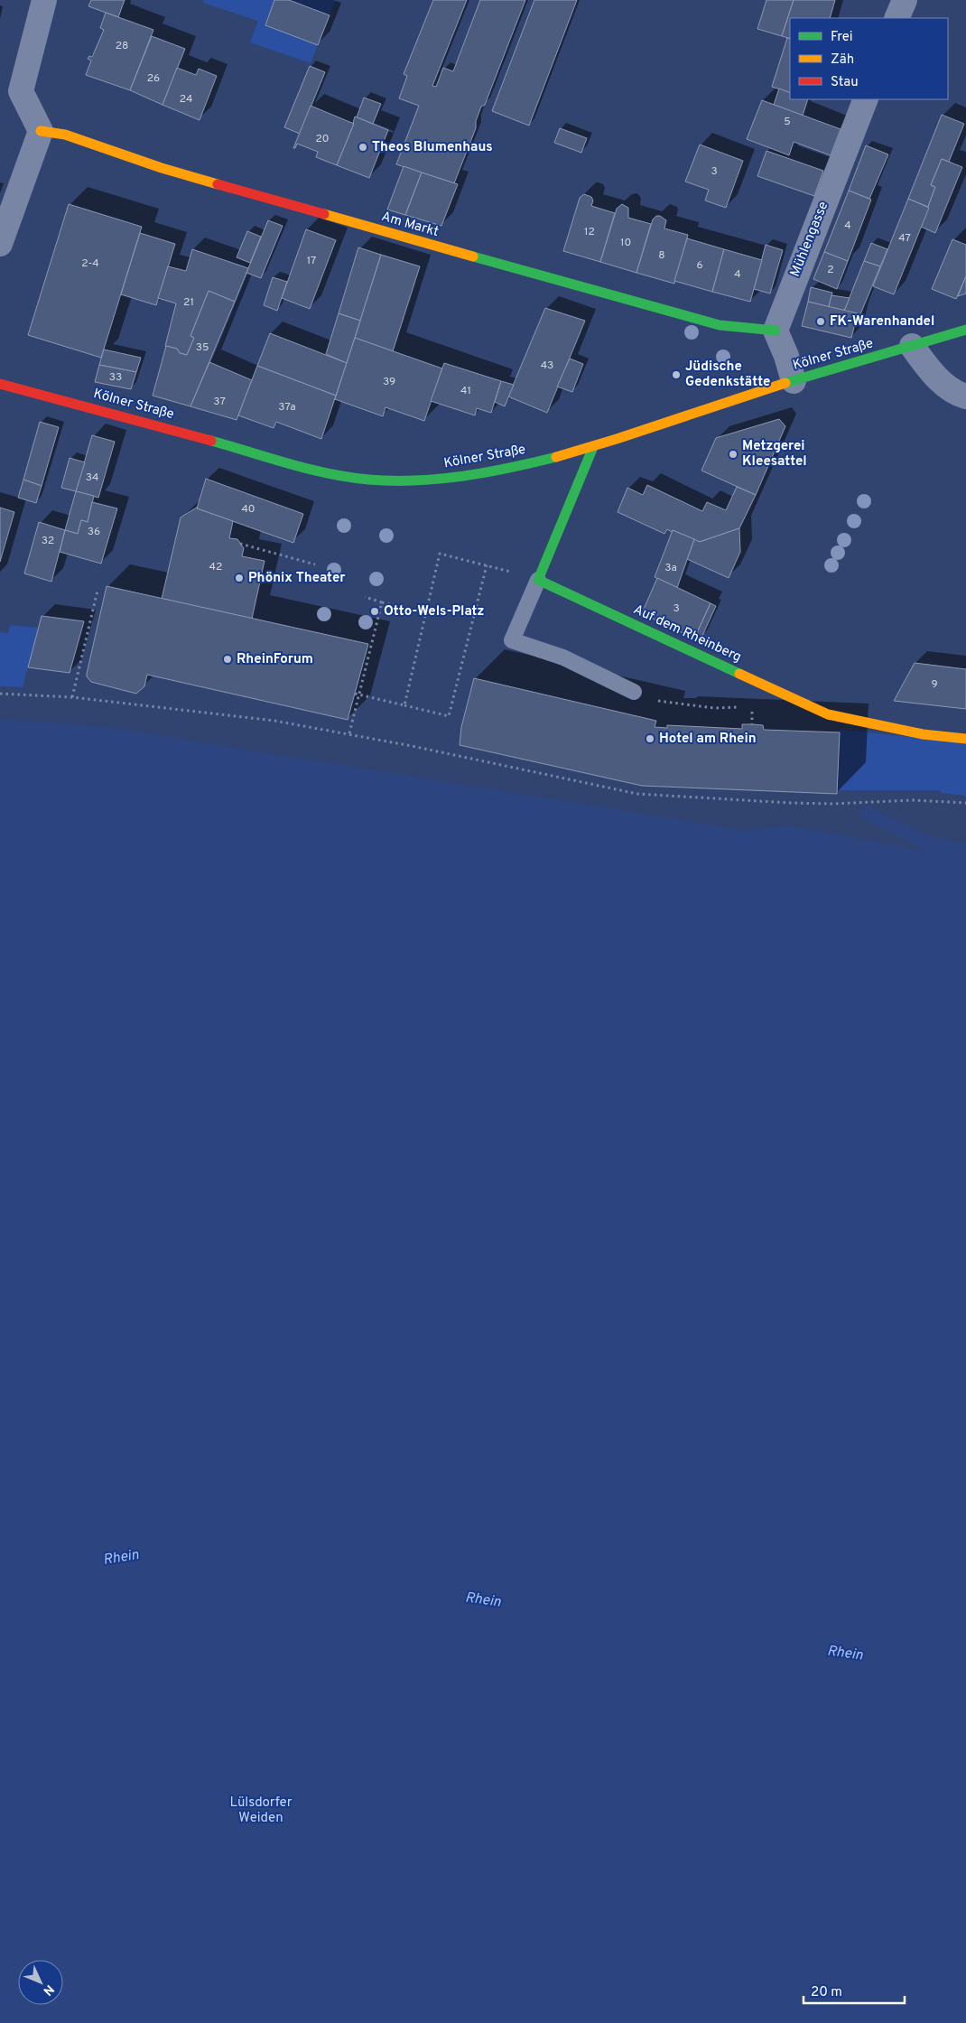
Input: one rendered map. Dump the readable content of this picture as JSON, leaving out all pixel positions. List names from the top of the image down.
{
  "streets": {
    "street": [
      "Am Markt",
      "Mühlengasse",
      "Kölner Straße",
      "Auf dem Rheinberg"
    ]
  },
  "crossings": [
    ["Am Markt", "Mühlengasse"]
  ],
  "water": ["Rhein"],
  "parks": ["Lülsdorfer Weiden"],
  "places": [
    "Theos Blumenhaus",
    "FK-Warenhandel",
    "Jüdische Gedenkstätte",
    "Metzgerei Kleesattel",
    "Phönix Theater",
    "Otto-Wels-Platz",
    "RheinForum",
    "Hotel am Rhein"
  ],
  "house_numbers": [
    "28",
    "26",
    "24",
    "5",
    "20",
    "3",
    "4",
    "12",
    "47",
    "10",
    "8",
    "17",
    "2-4",
    "6",
    "2",
    "4",
    "21",
    "35",
    "43",
    "33",
    "39",
    "41",
    "37",
    "37a",
    "34",
    "40",
    "36",
    "32",
    "42",
    "3a",
    "3",
    "9"
  ],
  "legend": ["Frei", "Zäh", "Stau"],
  "scale_bar": "20 m",
  "north": "bottom right"
}
